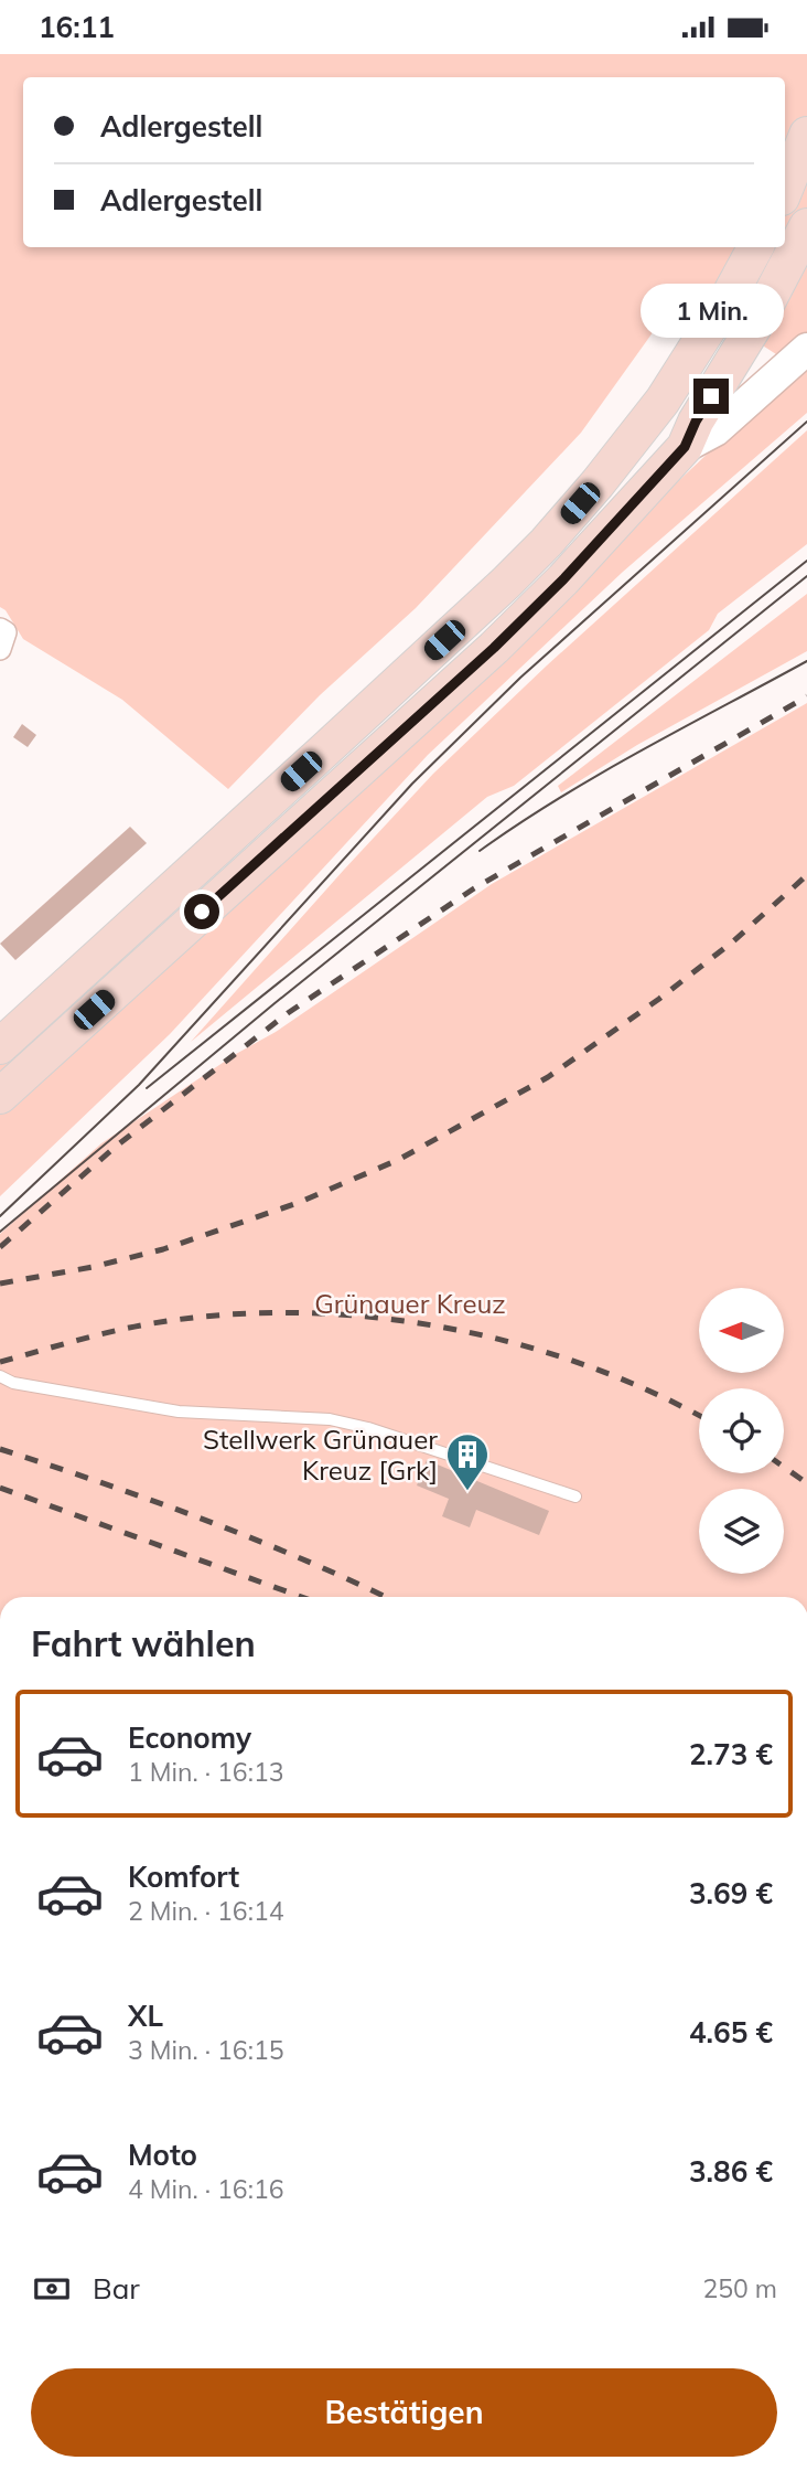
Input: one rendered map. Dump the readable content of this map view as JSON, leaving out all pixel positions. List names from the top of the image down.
{
  "parks": ["Grünauer Kreuz"],
  "places": {
    "building": ["Stellwerk Grünauer Kreuz [Grk]"]
  },
  "north": "left",
  "page": {
    "status": "16:11",
    "banner": ["Adlergestell", "Adlergestell"],
    "bubble": "1 Min.",
    "heading": "Fahrt wählen",
    "list": [
      {
        "name": "Economy",
        "note": "1 Min. · 16:13",
        "value": "2.73 €"
      },
      {
        "name": "Komfort",
        "note": "2 Min. · 16:14",
        "value": "3.69 €"
      },
      {
        "name": "XL",
        "note": "3 Min. · 16:15",
        "value": "4.65 €"
      },
      {
        "name": "Moto",
        "note": "4 Min. · 16:16",
        "value": "3.86 €"
      }
    ],
    "pay": ["Bar", "250 m"],
    "buttons": "Bestätigen"
  }
}
